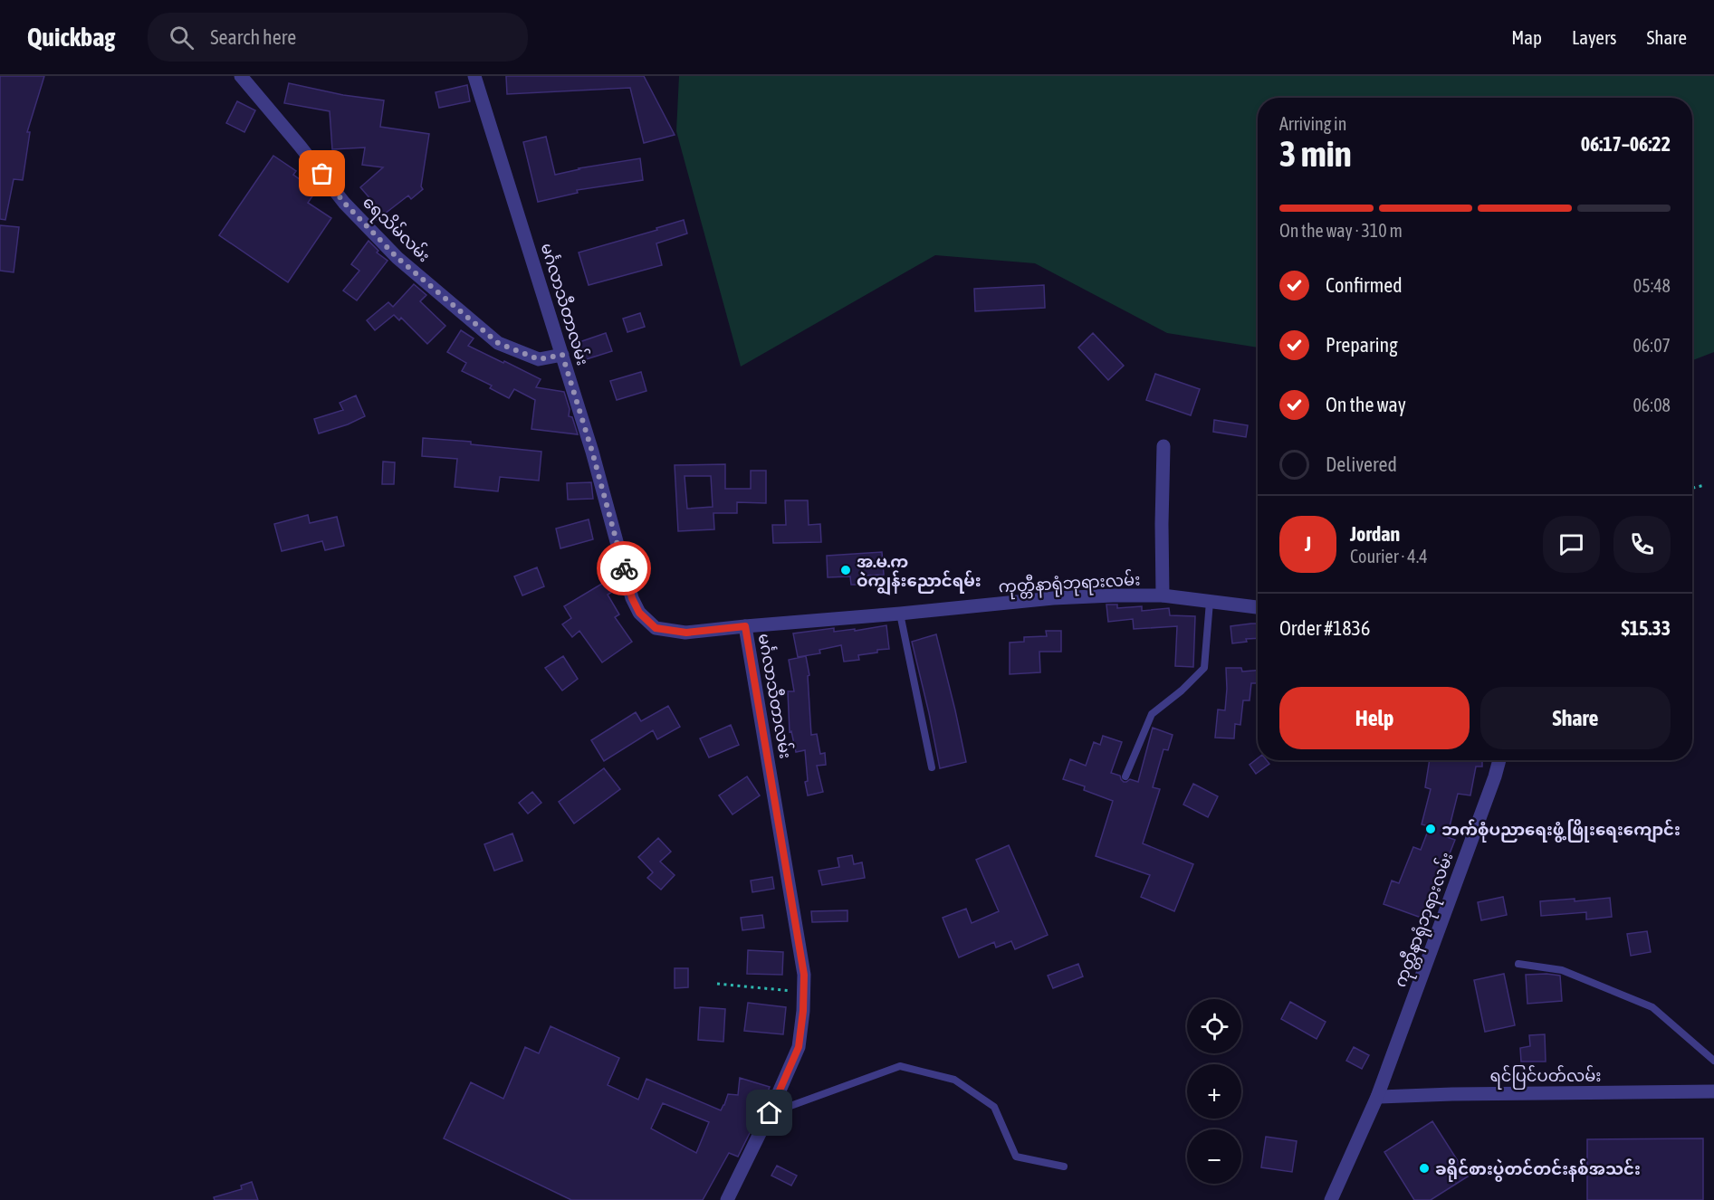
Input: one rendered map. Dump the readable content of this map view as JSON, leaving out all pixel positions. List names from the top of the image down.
{
  "streets": {
    "street": [
      "ရေသိမ်လမ်း",
      "မင်္ဂလာသီတာလမ်း",
      "ကုတ္တီနာရုံဘုရားလမ်း",
      "ရင်ပြင်ပတ်လမ်း"
    ]
  },
  "crossings": [
    ["ရေသိမ်လမ်း", "မင်္ဂလာသီတာလမ်း"],
    ["မင်္ဂလာသီတာလမ်း", "ကုတ္တီနာရုံဘုရားလမ်း"],
    ["ကုတ္တီနာရုံဘုရားလမ်း", "ရင်ပြင်ပတ်လမ်း"]
  ],
  "places": ["အ.မ.က ဝဲကျွန်းညောင်ရမ်း", "ဘက်စုံပညာရေးဖွံ့ဖြိုးရေးကျောင်း", "ခရိုင်စားပွဲတင်တင်းနစ်အသင်း"],
  "page": {
    "header": "Quickbag",
    "search": "Search here",
    "nav": ["Map", "Layers", "Share"],
    "heading": ["3 min", "Arriving in", "06:17–06:22"],
    "panel": [
      "Jordan",
      "Courier · 4.4",
      "Order #1836",
      "$15.33"
    ],
    "bar": "On the way · 310 m",
    "list": [
      ["Confirmed", "05:48"],
      ["Preparing", "06:07"],
      ["On the way", "06:08"],
      "Delivered"
    ],
    "round": "J",
    "buttons": ["Help", "Share"],
    "map_buttons": ["+", "−"]
  }
}
